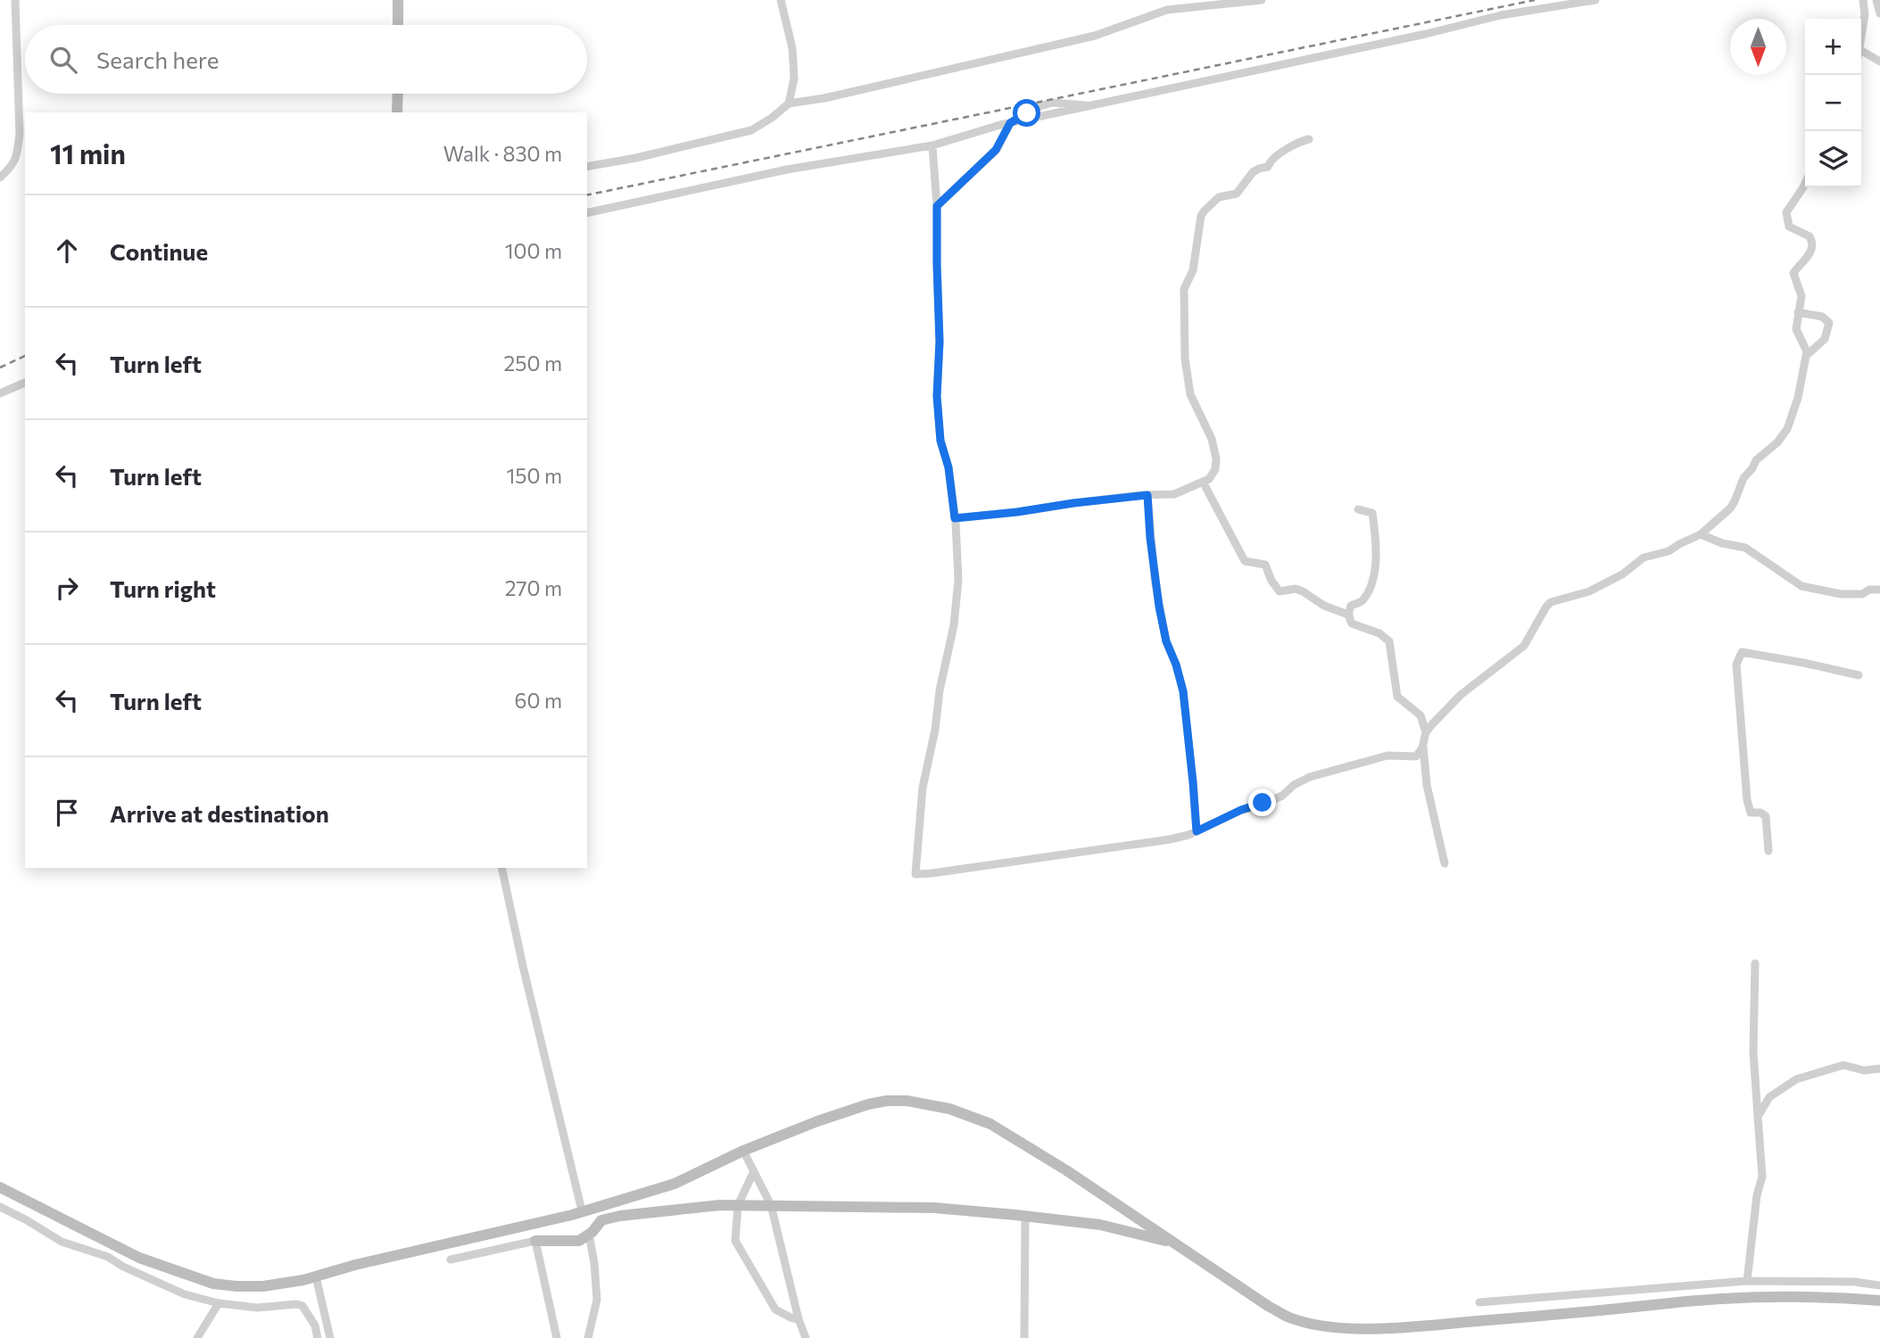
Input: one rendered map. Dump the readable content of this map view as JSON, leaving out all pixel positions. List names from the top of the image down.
{
  "north": "bottom",
  "page": {
    "map_buttons": ["+", "−"],
    "search": "Search here",
    "heading": ["11 min", "Walk · 830 m"],
    "list": [
      ["Continue", "100 m"],
      ["Turn left", "250 m"],
      ["Turn left", "150 m"],
      ["Turn right", "270 m"],
      ["Turn left", "60 m"],
      "Arrive at destination"
    ]
  }
}
